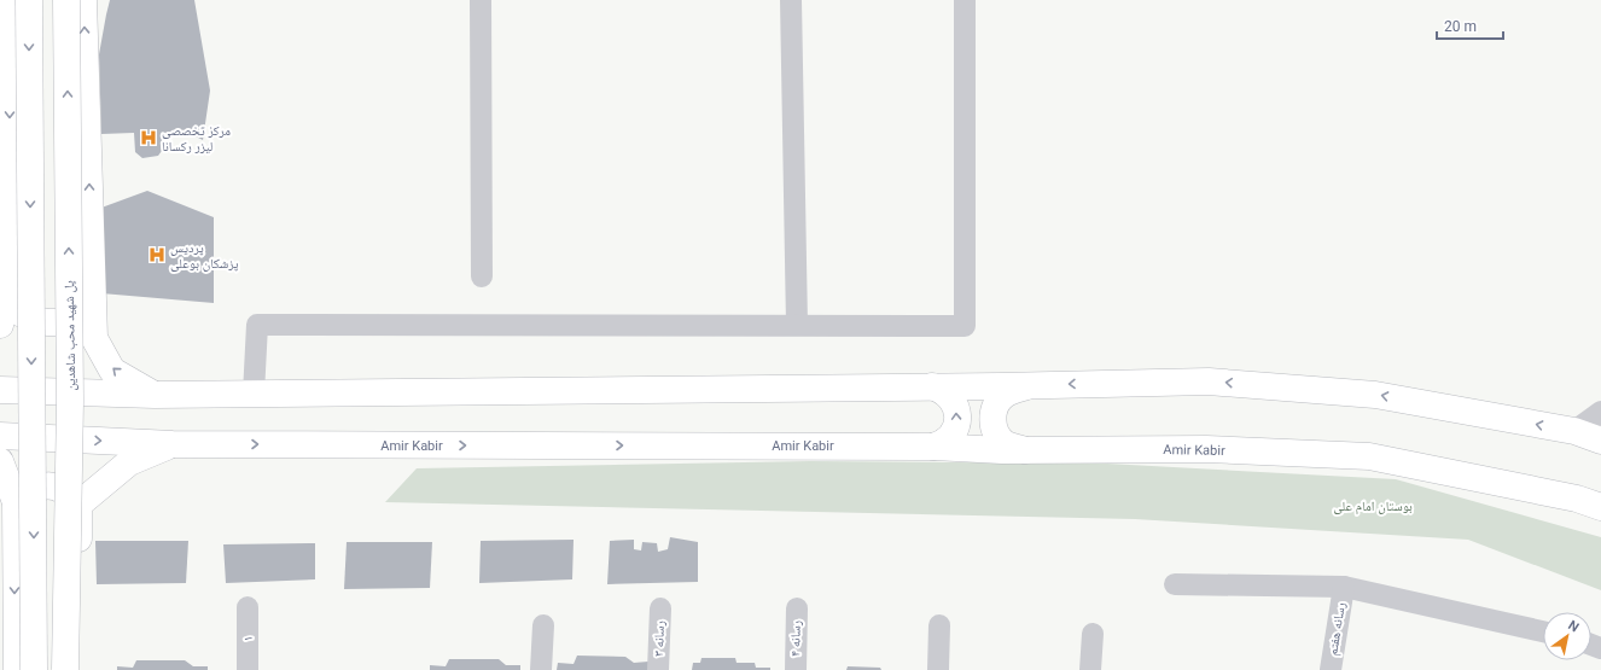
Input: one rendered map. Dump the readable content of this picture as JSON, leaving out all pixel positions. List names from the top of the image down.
{
  "streets": {
    "main road": ["پل شهید محب شاهدین", "Amir Kabir"],
    "street": [
      "رسانه هفتم",
      "۱",
      "رسانه ۳",
      "رسانه ۴"
    ]
  },
  "parks": ["بوستان امام علی"],
  "places": {
    "hospital": ["مرکز تخصصی لیزر رکسانا", "پردیس پزشکان بوعلی"]
  },
  "scale_bar": "20 m",
  "north": "top right"
}
